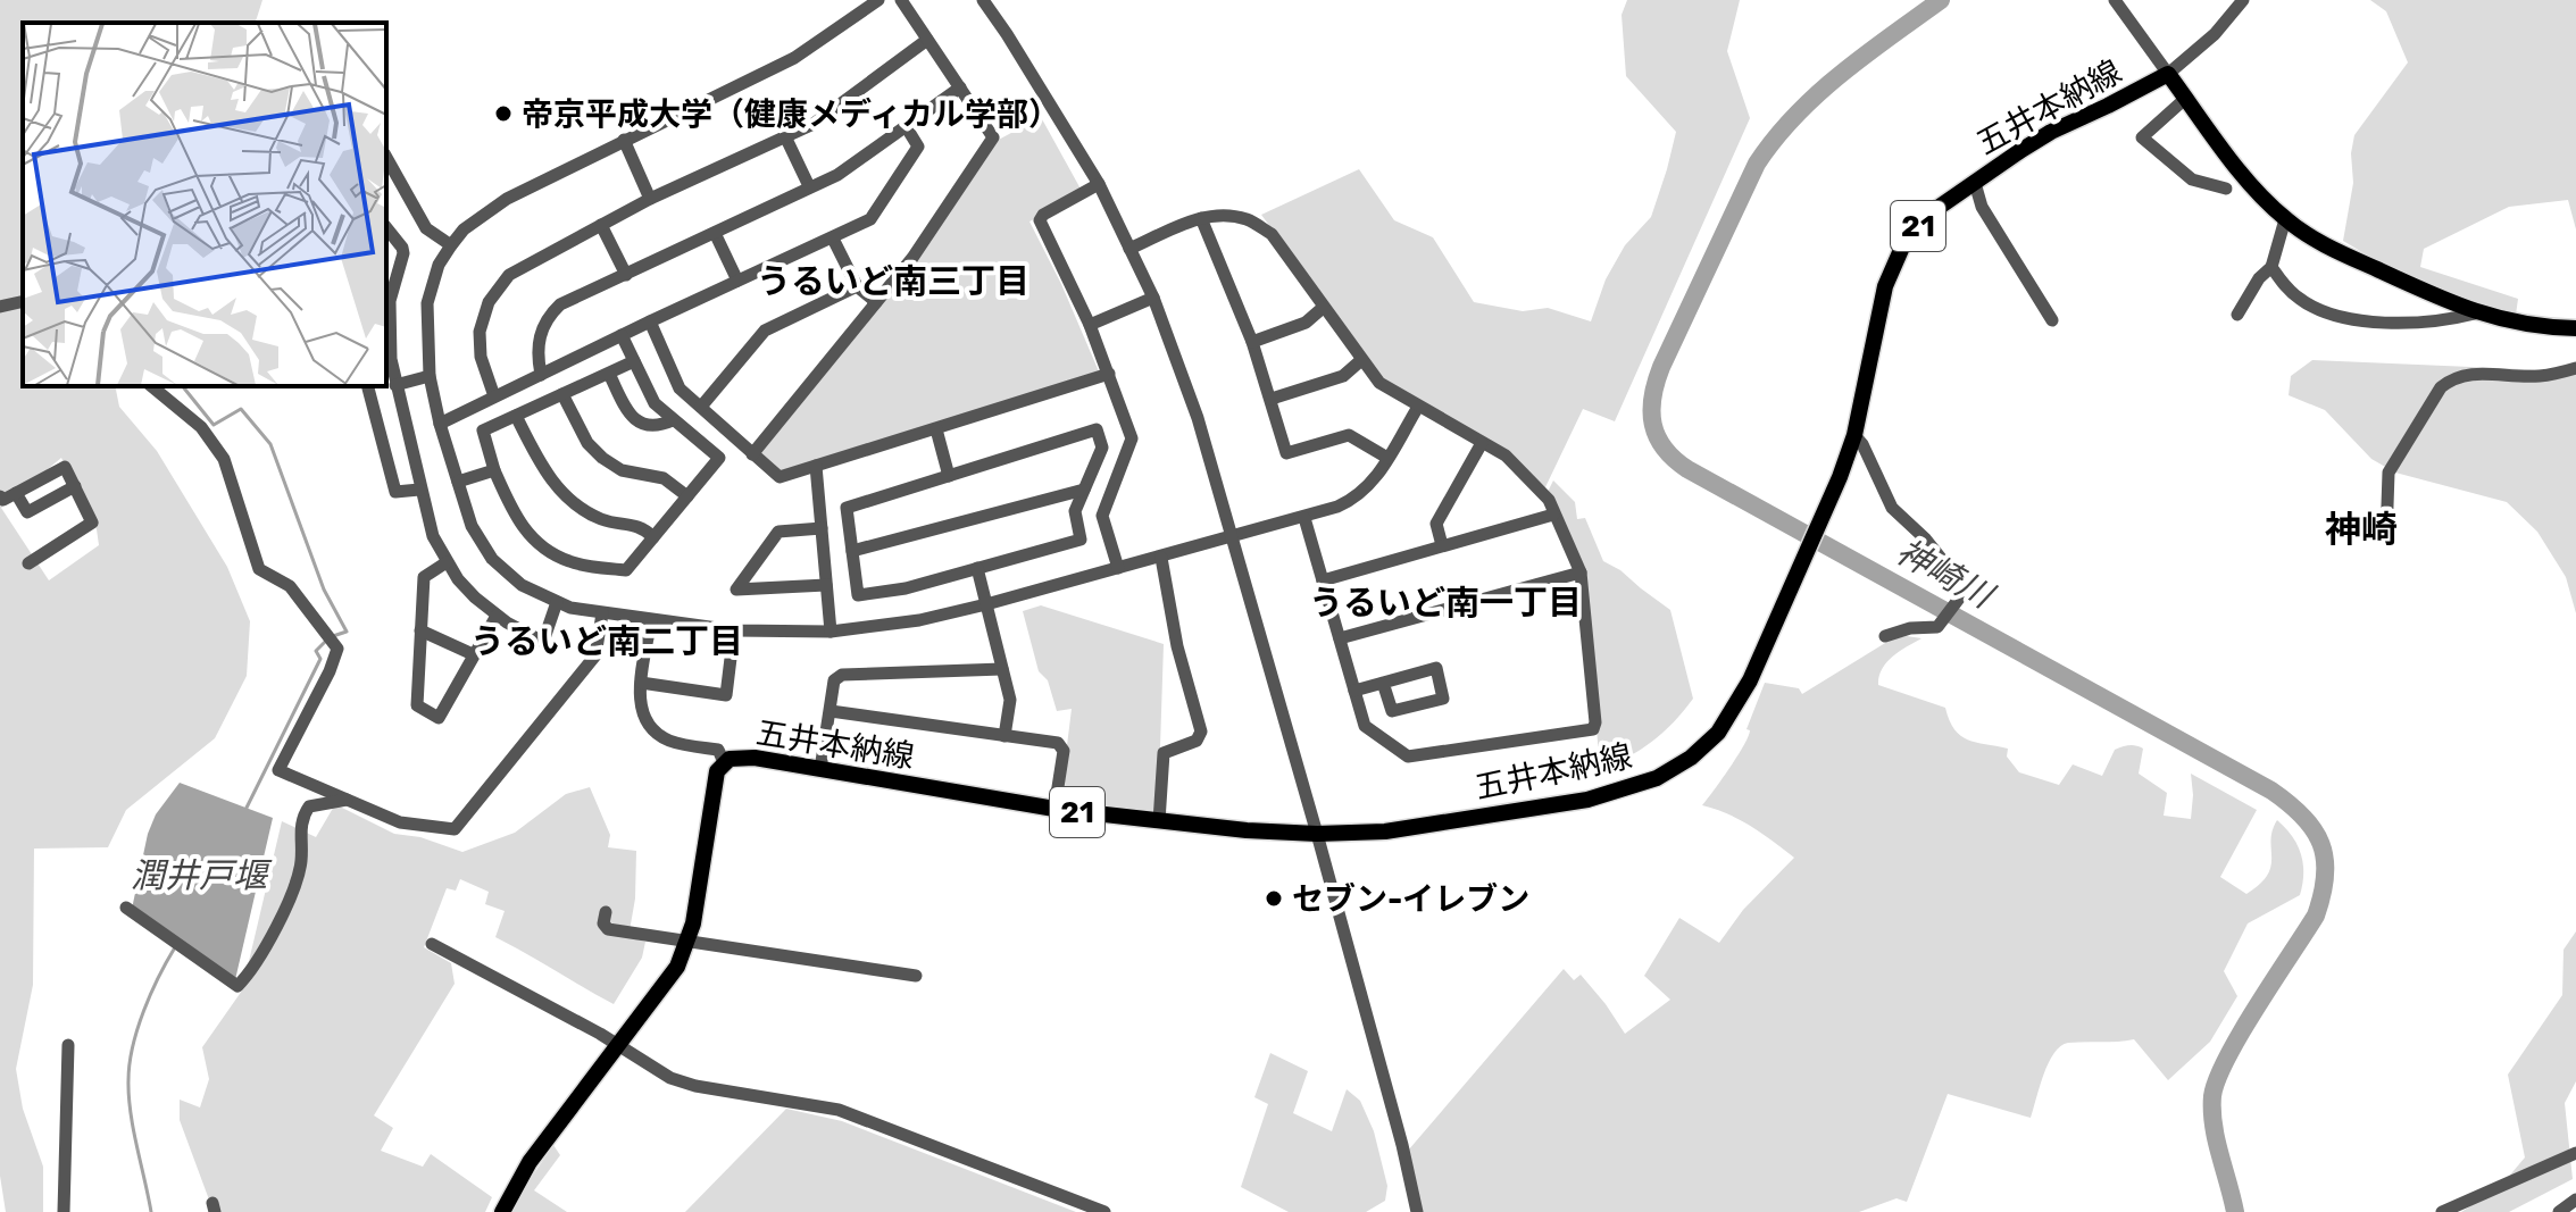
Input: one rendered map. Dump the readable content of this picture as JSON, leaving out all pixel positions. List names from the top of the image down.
{
  "streets": {
    "main road": ["五井本納線", "21"]
  },
  "districts": [
    "うるいど南三丁目",
    "神崎",
    "うるいど南一丁目",
    "うるいど南二丁目"
  ],
  "water": ["神崎川", "潤井戸堰"],
  "places": ["帝京平成大学（健康メディカル学部）", "セブン-イレブン"]
}
